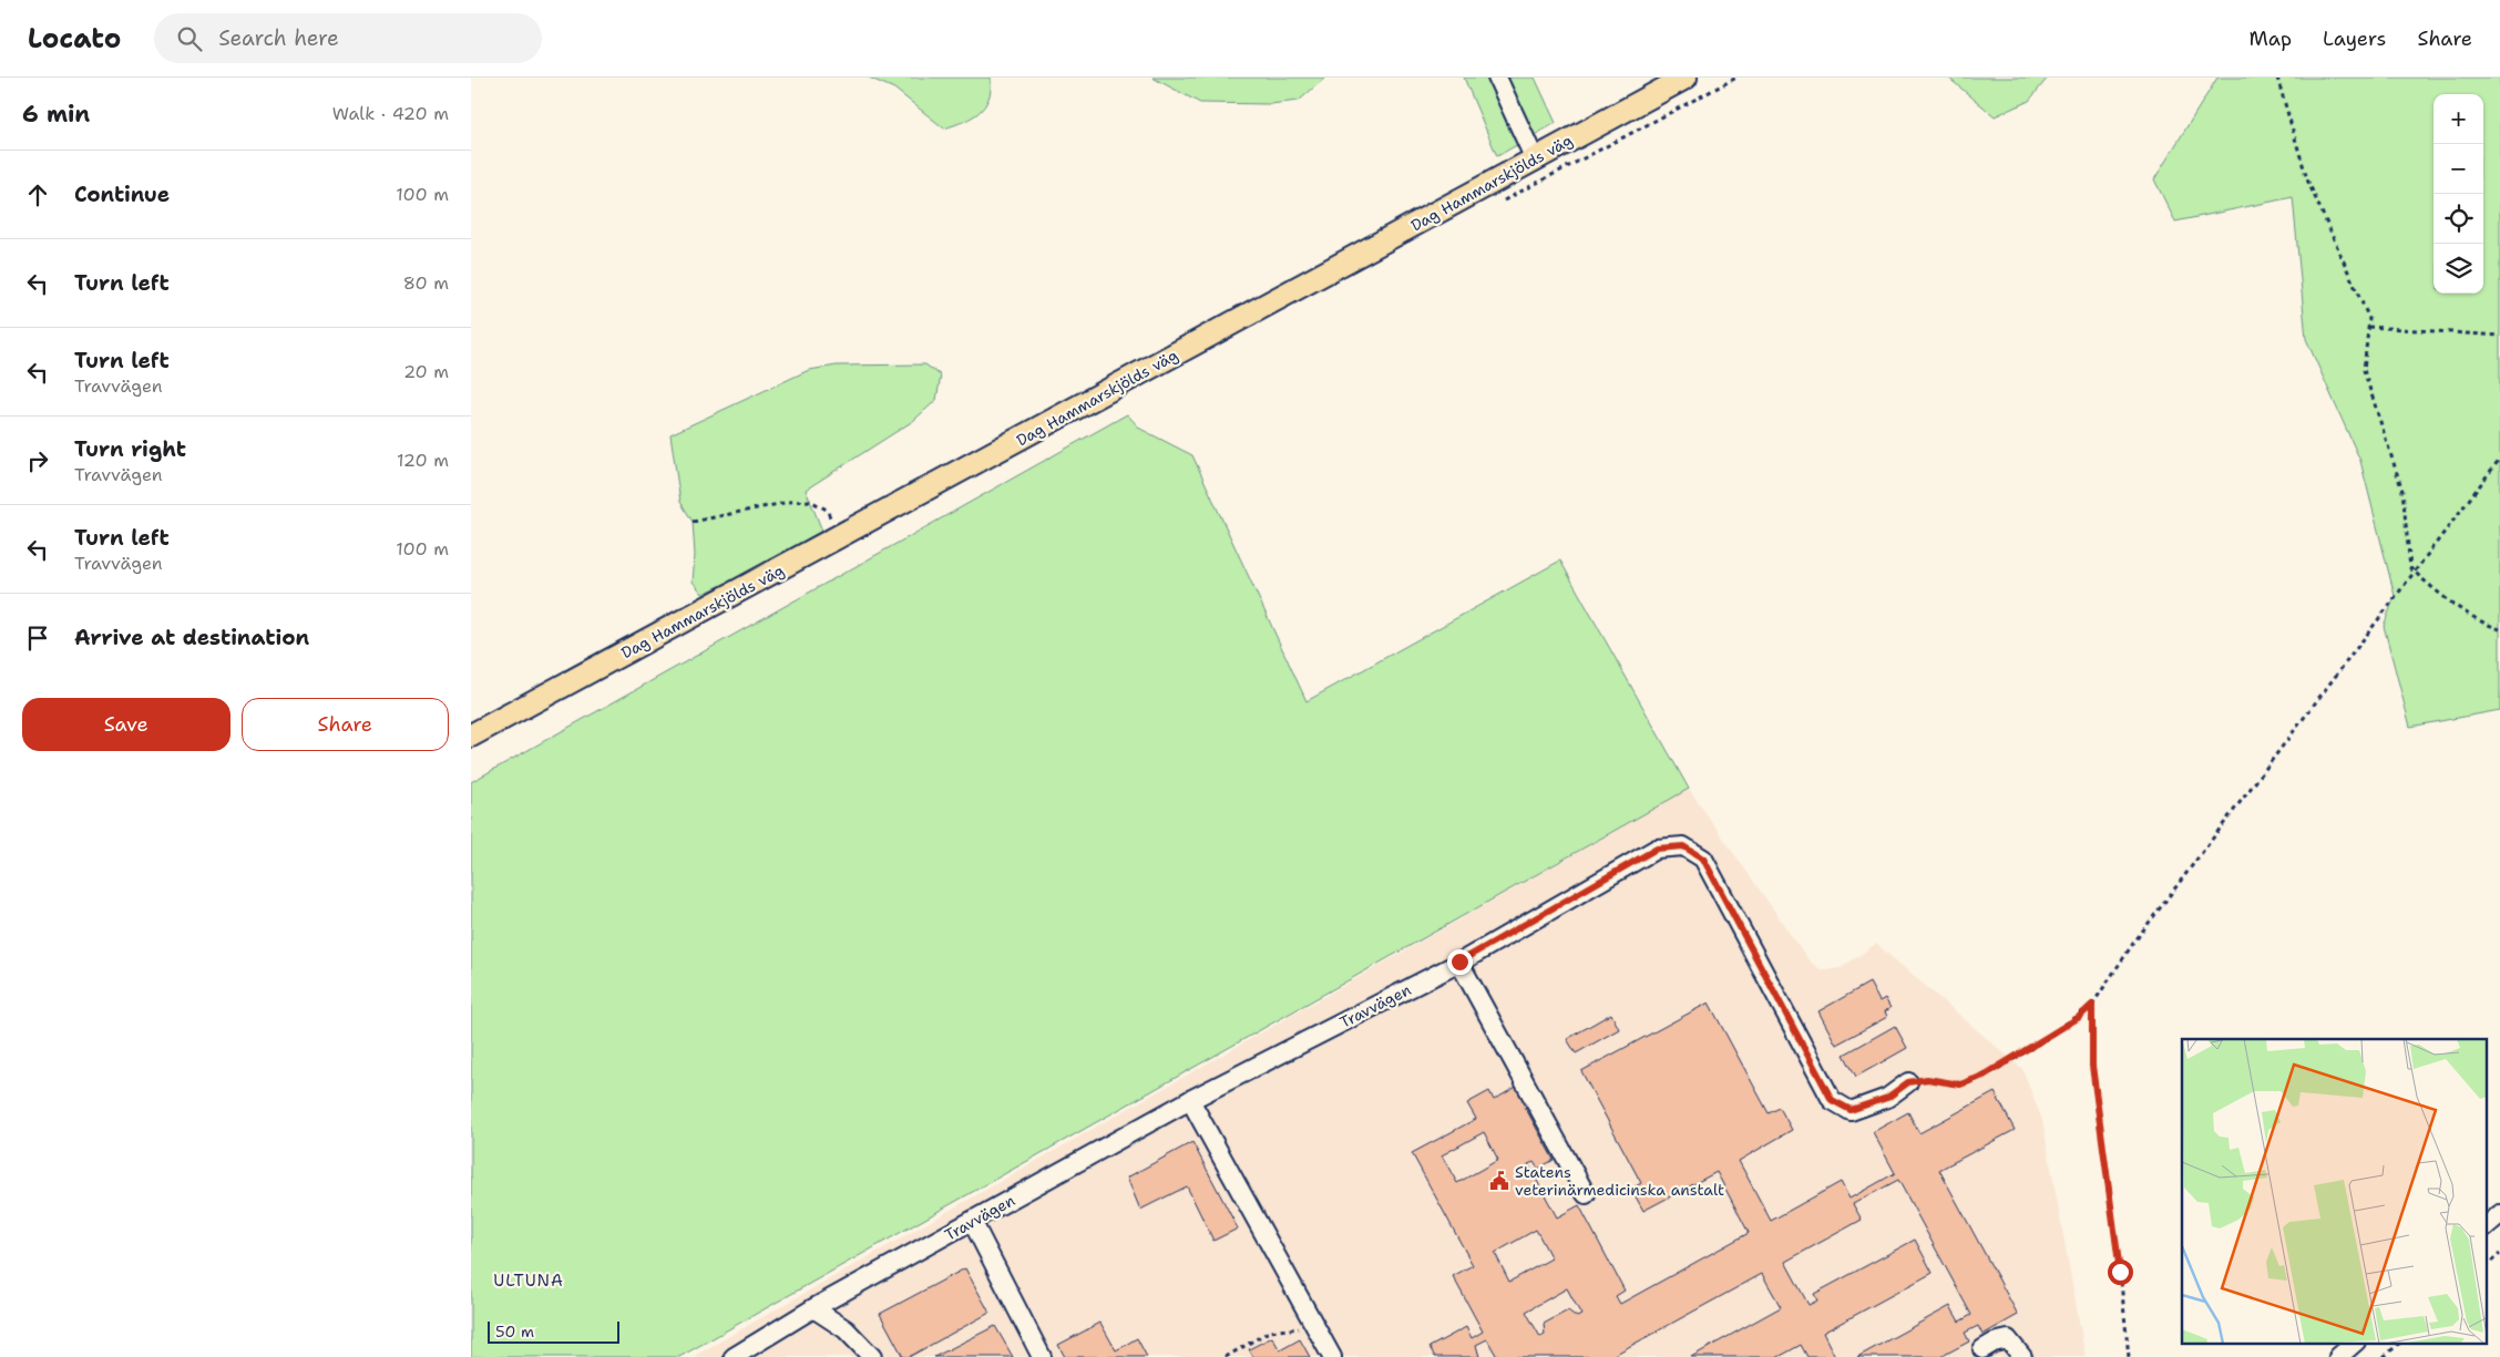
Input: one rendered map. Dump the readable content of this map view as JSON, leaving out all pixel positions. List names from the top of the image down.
{
  "streets": {
    "main road": ["Dag Hammarskjölds väg"],
    "street": ["Travvägen"]
  },
  "districts": ["ULTUNA"],
  "places": {
    "public building": ["Statens veterinärmedicinska anstalt"]
  },
  "scale_bar": "50 m",
  "page": {
    "header": "Locato",
    "search": "Search here",
    "nav": ["Map", "Layers", "Share"],
    "heading": ["6 min", "Walk · 420 m"],
    "map_buttons": ["+", "−"],
    "list": [
      ["Continue", "100 m"],
      ["Turn left", "80 m"],
      ["Turn left", "Travvägen", "20 m"],
      ["Turn right", "Travvägen", "120 m"],
      ["Turn left", "Travvägen", "100 m"],
      "Arrive at destination"
    ],
    "buttons": ["Save", "Share"],
    "scale": "50 m"
  }
}
